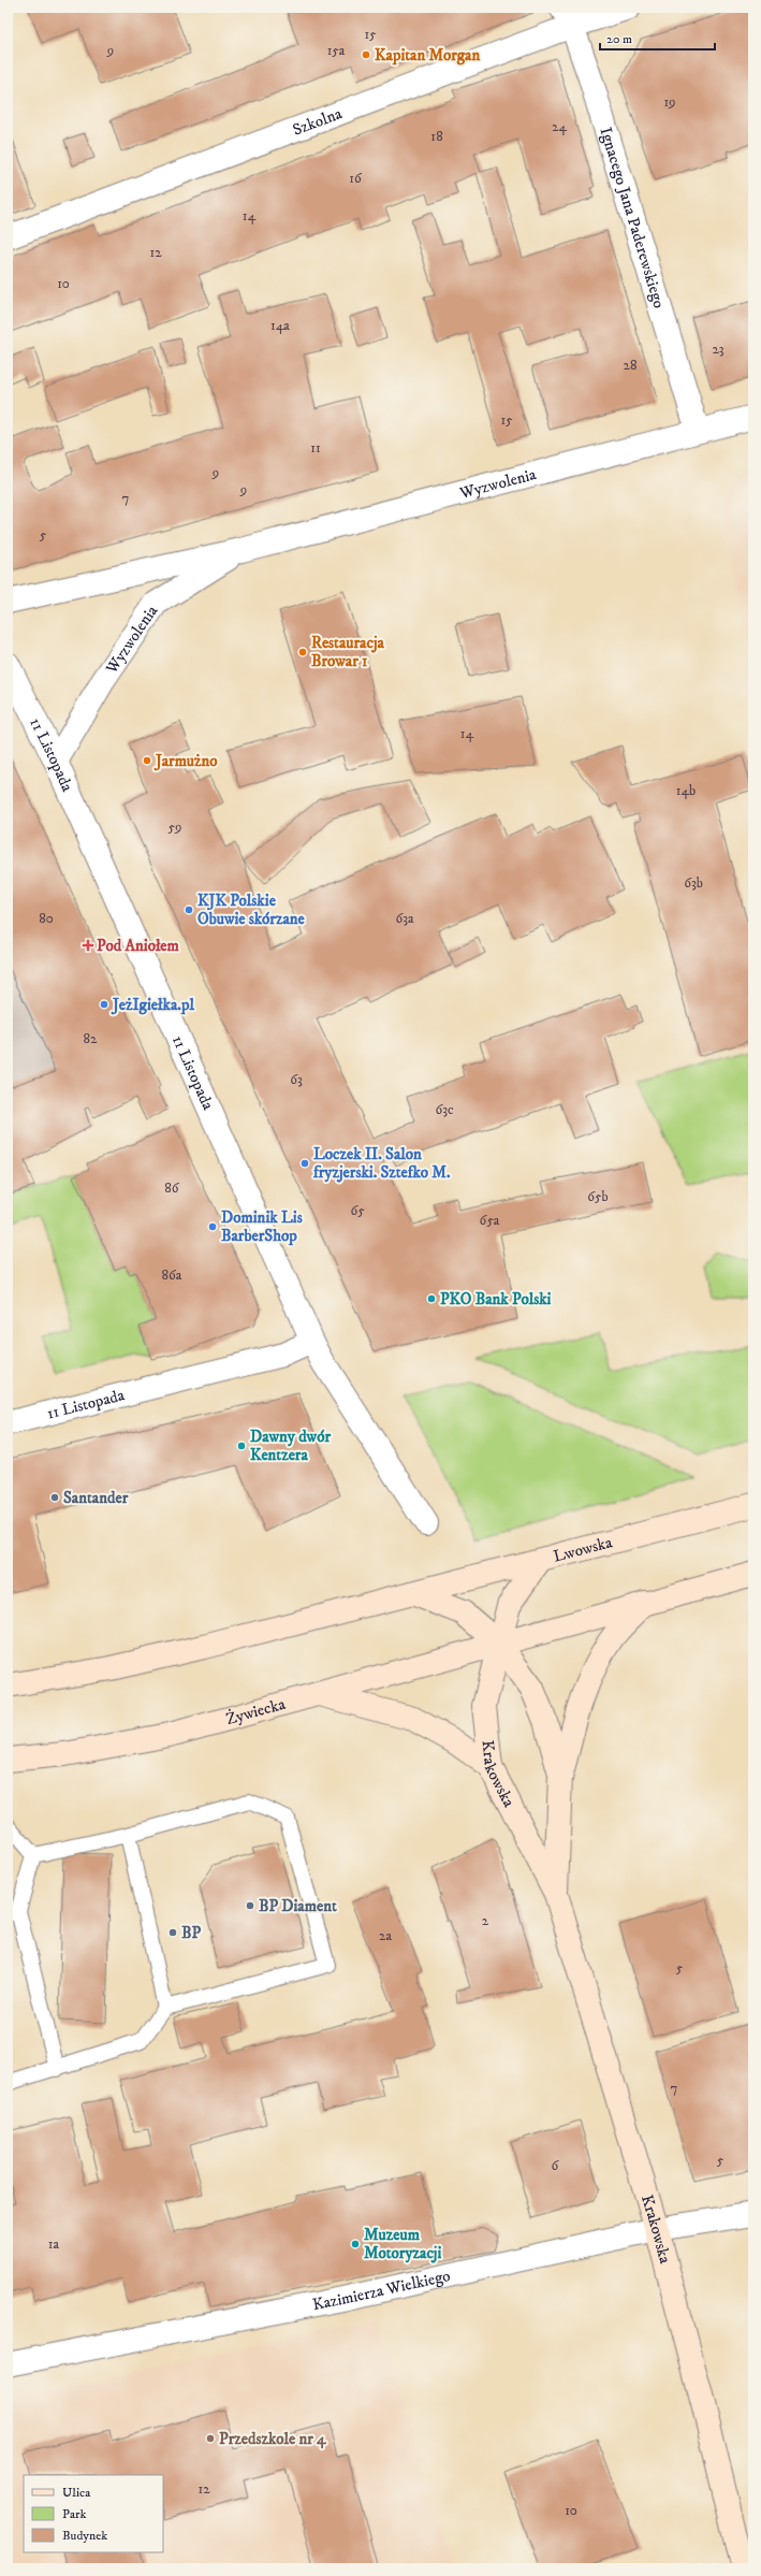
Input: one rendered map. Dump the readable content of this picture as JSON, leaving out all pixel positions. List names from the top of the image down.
{
  "streets": {
    "main road": ["Lwowska", "Żywiecka", "Krakowska"],
    "street": [
      "Szkolna",
      "Ignacego Jana Paderewskiego",
      "Wyzwolenia",
      "11 Listopada",
      "Kazimierza Wielkiego"
    ]
  },
  "crossings": [
    ["Szkolna", "Ignacego Jana Paderewskiego"],
    ["Ignacego Jana Paderewskiego", "Wyzwolenia"],
    ["Wyzwolenia", "11 Listopada"],
    ["Lwowska", "Krakowska"],
    ["Żywiecka", "Krakowska"],
    ["Krakowska", "Kazimierza Wielkiego"]
  ],
  "places": {
    "other": [
      "Kapitan Morgan",
      "Restauracja Browar 1",
      "Jarmużno",
      "KJK Polskie Obuwie skórzane",
      "JeżIgiełka.pl",
      "Loczek II. Salon fryzjerski. Sztefko M.",
      "Dominik Lis BarberShop",
      "PKO Bank Polski",
      "Dawny dwór Kentzera",
      "Santander",
      "BP Diament",
      "BP",
      "Muzeum Motoryzacji",
      "Przedszkole nr 4"
    ],
    "health": ["Pod Aniołem"]
  },
  "house_numbers": [
    "15",
    "9",
    "15a",
    "19",
    "24",
    "18",
    "16",
    "14",
    "12",
    "10",
    "14a",
    "23",
    "28",
    "15",
    "11",
    "9",
    "9",
    "7",
    "5",
    "14",
    "14b",
    "59",
    "63b",
    "80",
    "63a",
    "82",
    "63",
    "63c",
    "86",
    "65b",
    "65",
    "65a",
    "86a",
    "2",
    "2a",
    "5",
    "7",
    "5",
    "6",
    "1a",
    "12",
    "10"
  ],
  "legend": ["Ulica", "Park", "Budynek"],
  "scale_bar": "20 m"
}
